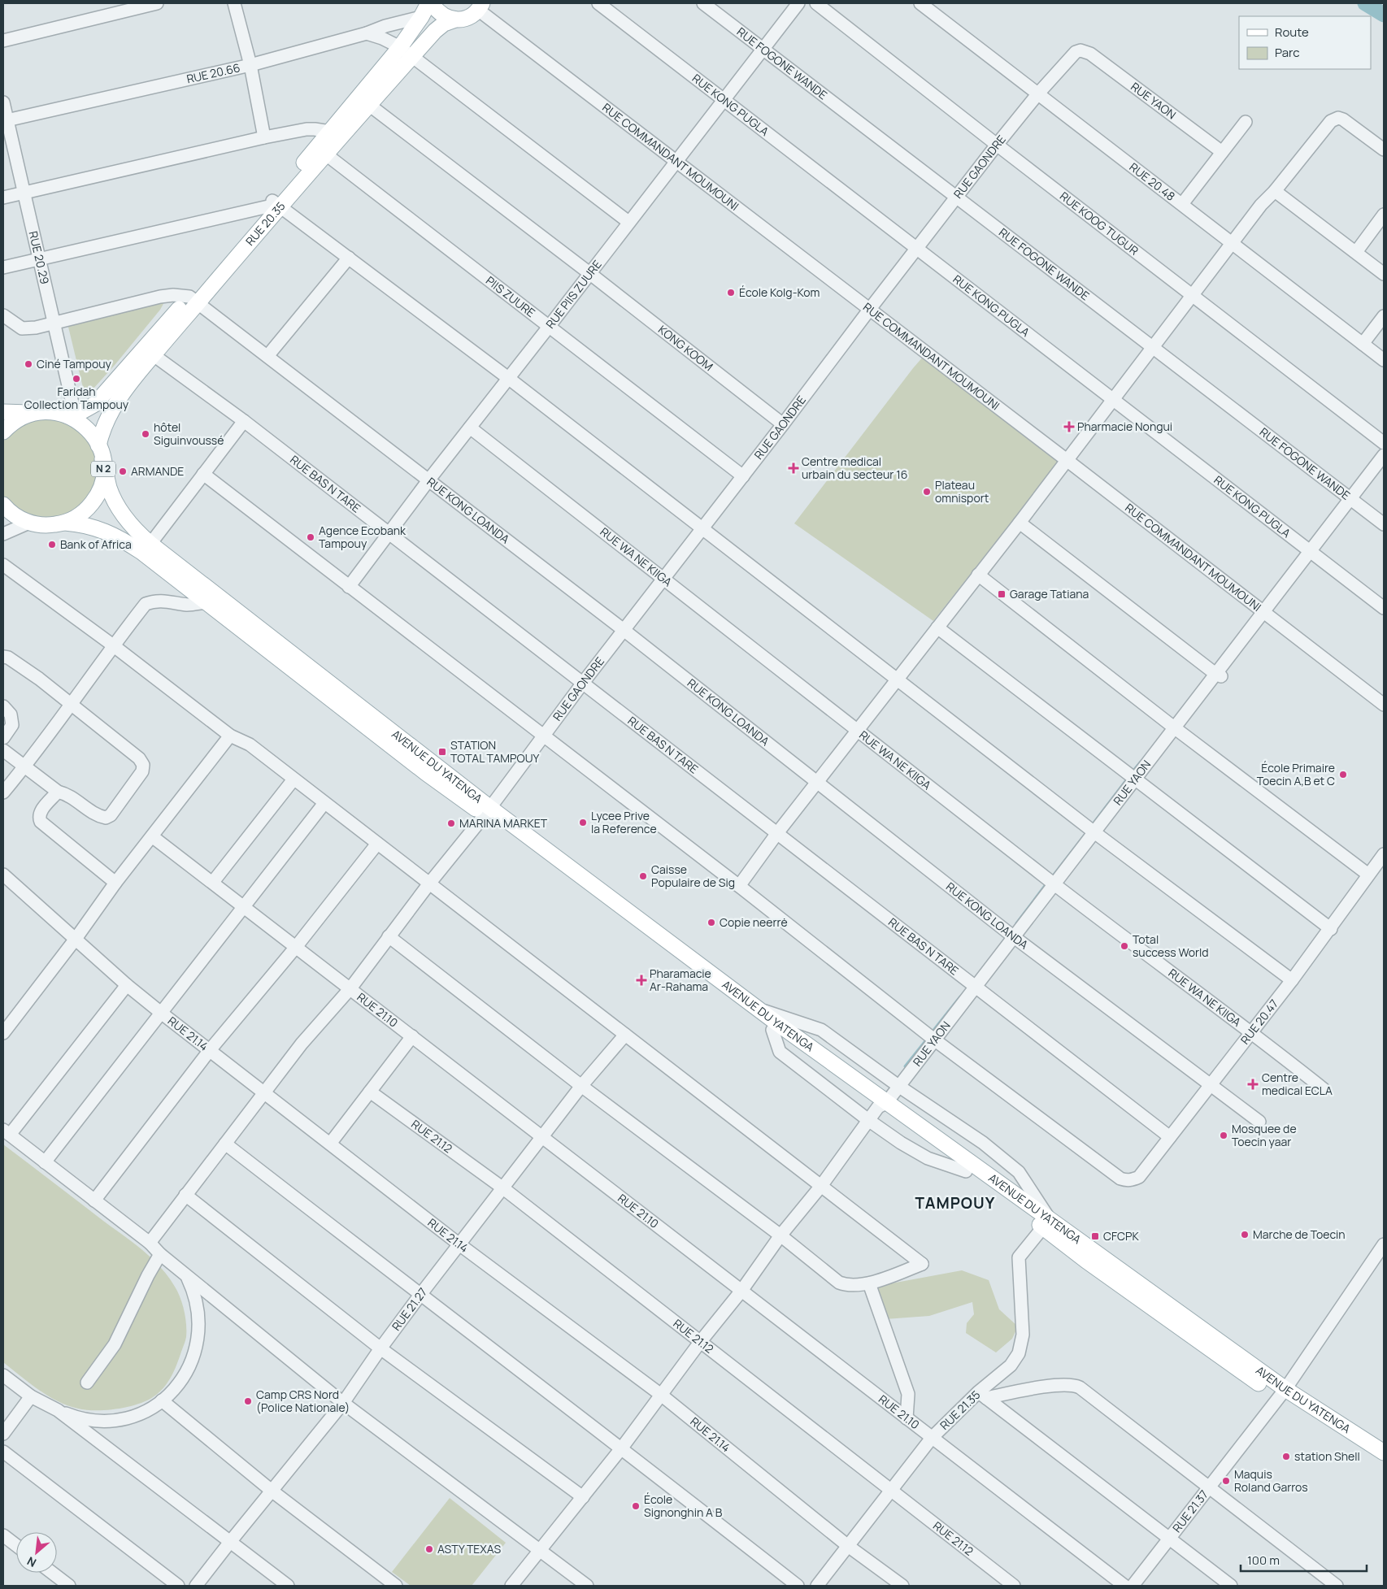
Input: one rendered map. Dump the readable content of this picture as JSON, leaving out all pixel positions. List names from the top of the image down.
{
  "streets": {
    "main road": ["RUE 20.35", "N 2", "AVENUE DU YATENGA"],
    "street": [
      "RUE FOGONE WANDE",
      "RUE 20.66",
      "RUE YAON",
      "RUE KONG PUGLA",
      "RUE COMMANDANT MOUMOUNI",
      "RUE GAONDRE",
      "RUE 20.48",
      "RUE KOOG TUGUR",
      "RUE 20.29",
      "RUE PIIS ZUURE",
      "PIIS ZUURE",
      "KONG KOOM",
      "RUE BAS N TARE",
      "RUE KONG LOANDA",
      "RUE WA NE KIIGA",
      "RUE 21.10",
      "RUE 20.47",
      "RUE 21.14",
      "RUE 21.12",
      "RUE 21.27",
      "RUE 21.35",
      "RUE 21.37"
    ]
  },
  "crossings": [
    ["RUE FOGONE WANDE", "RUE YAON"],
    ["RUE FOGONE WANDE", "RUE GAONDRE"],
    ["RUE FOGONE WANDE", "RUE PIIS ZUURE"],
    ["RUE 20.66", "RUE 20.35"],
    ["RUE 20.66", "RUE 20.29"],
    ["RUE YAON", "RUE KONG PUGLA"],
    ["RUE YAON", "RUE COMMANDANT MOUMOUNI"],
    ["RUE YAON", "RUE GAONDRE"],
    ["RUE YAON", "RUE BAS N TARE"],
    ["RUE YAON", "RUE KONG LOANDA"],
    ["RUE YAON", "RUE WA NE KIIGA"],
    ["RUE YAON", "AVENUE DU YATENGA"],
    ["RUE YAON", "RUE 21.10"],
    ["RUE YAON", "RUE 20.47"],
    ["RUE YAON", "RUE 21.14"],
    ["RUE YAON", "RUE 21.12"],
    ["RUE KONG PUGLA", "RUE GAONDRE"],
    ["RUE KONG PUGLA", "RUE PIIS ZUURE"],
    ["RUE COMMANDANT MOUMOUNI", "RUE GAONDRE"],
    ["RUE COMMANDANT MOUMOUNI", "RUE 20.35"],
    ["RUE COMMANDANT MOUMOUNI", "RUE PIIS ZUURE"],
    ["RUE GAONDRE", "RUE 20.48"],
    ["RUE GAONDRE", "RUE KOOG TUGUR"],
    ["RUE GAONDRE", "PIIS ZUURE"],
    ["RUE GAONDRE", "KONG KOOM"],
    ["RUE GAONDRE", "RUE BAS N TARE"],
    ["RUE GAONDRE", "RUE KONG LOANDA"],
    ["RUE GAONDRE", "RUE WA NE KIIGA"],
    ["RUE GAONDRE", "AVENUE DU YATENGA"],
    ["RUE GAONDRE", "RUE 21.10"],
    ["RUE GAONDRE", "RUE 21.14"],
    ["RUE 20.35", "RUE 20.29"],
    ["RUE 20.35", "PIIS ZUURE"],
    ["RUE 20.35", "KONG KOOM"],
    ["RUE 20.35", "N 2"],
    ["RUE 20.35", "RUE BAS N TARE"],
    ["RUE 20.35", "RUE KONG LOANDA"],
    ["RUE 20.35", "AVENUE DU YATENGA"],
    ["RUE 20.29", "N 2"],
    ["RUE PIIS ZUURE", "PIIS ZUURE"],
    ["RUE PIIS ZUURE", "KONG KOOM"],
    ["RUE PIIS ZUURE", "RUE BAS N TARE"],
    ["RUE PIIS ZUURE", "RUE KONG LOANDA"],
    ["RUE PIIS ZUURE", "RUE WA NE KIIGA"],
    ["N 2", "AVENUE DU YATENGA"],
    ["RUE BAS N TARE", "RUE 20.47"],
    ["RUE KONG LOANDA", "RUE 20.47"],
    ["RUE WA NE KIIGA", "RUE 20.47"],
    ["AVENUE DU YATENGA", "RUE 21.35"],
    ["AVENUE DU YATENGA", "RUE 21.37"],
    ["RUE 21.10", "RUE 21.27"],
    ["RUE 21.10", "RUE 21.35"],
    ["RUE 21.14", "RUE 21.27"],
    ["RUE 21.14", "RUE 21.35"],
    ["RUE 21.12", "RUE 21.27"],
    ["RUE 21.12", "RUE 21.35"]
  ],
  "districts": ["TAMPOUY"],
  "places": {
    "other": [
      "École Kolg-Kom",
      "Ciné Tampouy",
      "Faridah Collection Tampouy",
      "hôtel Siguinvoussé",
      "ARMANDE",
      "Plateau omnisport",
      "Agence Ecobank Tampouy",
      "Bank of Africa",
      "École Primaire Toecin A,B et C",
      "Lycee Prive la Reference",
      "MARINA MARKET",
      "Caisse Populaire de Sig",
      "Copie neerrė",
      "Total success World",
      "Mosquee de Toecin yaar",
      "Marche de Toecin",
      "Camp CRS Nord (Police Nationale)",
      "station Shell",
      "Maquis Roland Garros",
      "École Signonghin A B",
      "ASTY TEXAS"
    ],
    "health": [
      "Pharmacie Nongui",
      "Centre medical urbain du secteur 16",
      "Pharamacie Ar-Rahama",
      "Centre medical ECLA"
    ],
    "transit": ["Garage Tatiana", "STATION TOTAL TAMPOUY", "CFCPK"]
  },
  "legend": ["Route", "Parc"],
  "scale_bar": "100 m",
  "north": "bottom left"
}
